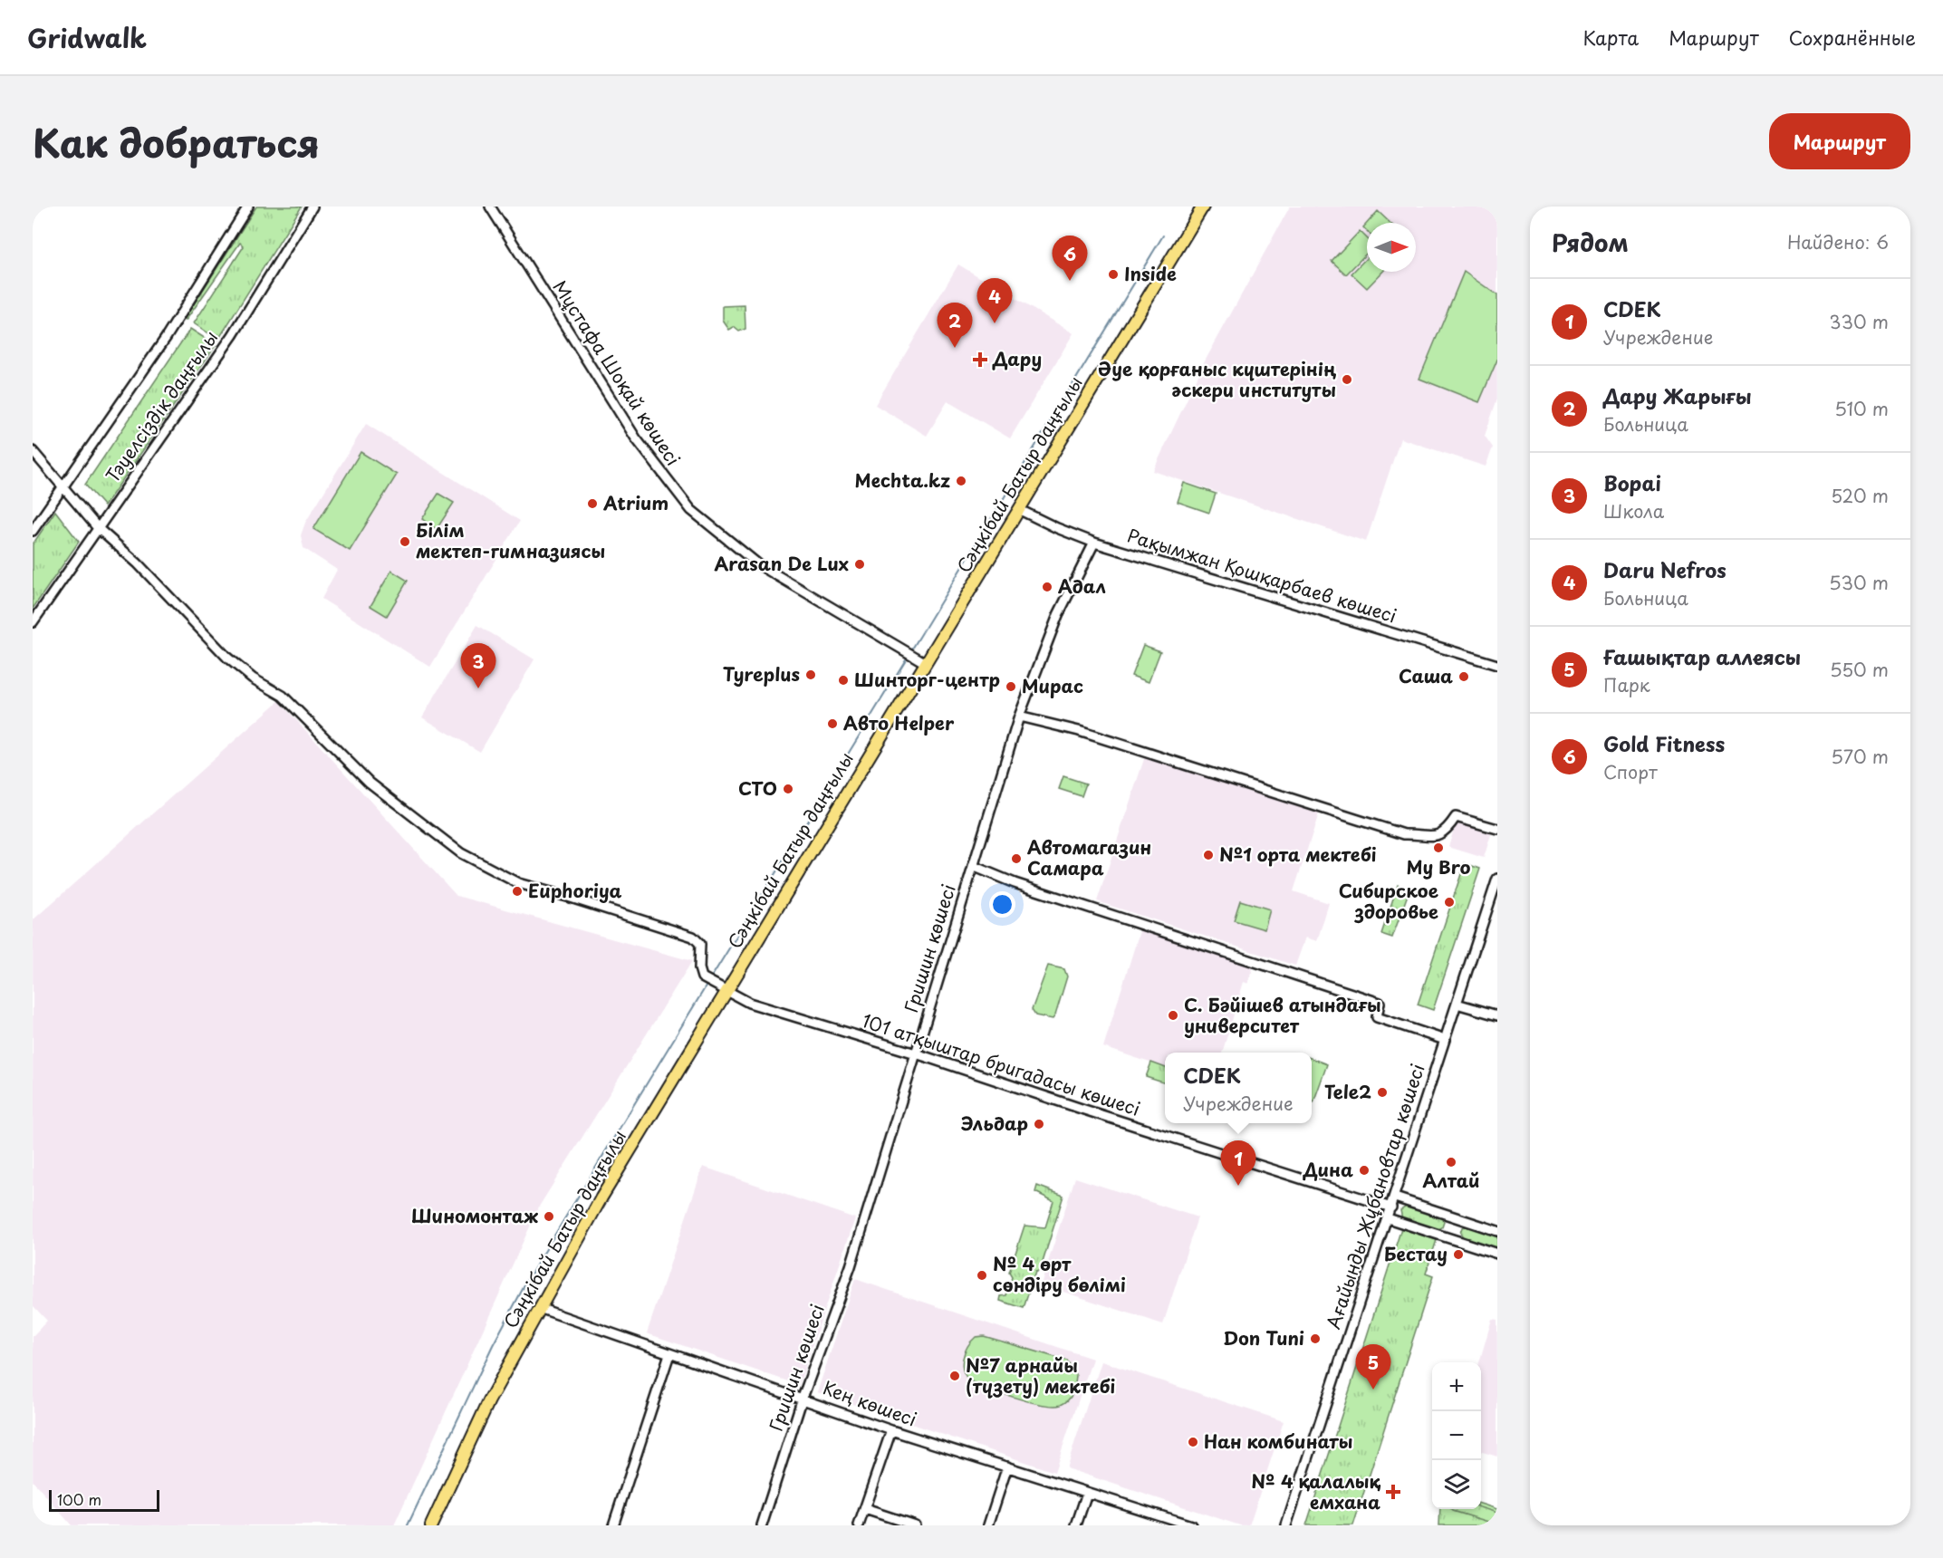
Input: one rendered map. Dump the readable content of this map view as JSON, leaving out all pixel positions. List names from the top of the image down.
{
  "streets": {
    "main road": ["Сәңкібай Батыр даңғылы"],
    "street": [
      "Мұстафа Шоқай көшесі",
      "Тәуелсіздік даңғылы",
      "Рақымжан Қошқарбаев көшесі",
      "Гришин көшесі",
      "101 атқыштар бригадасы көшесі",
      "Ағайынды Жұбановтар көшесі",
      "Кең көшесі"
    ]
  },
  "crossings": [
    ["Мұстафа Шоқай көшесі", "Сәңкібай Батыр даңғылы"],
    ["Тәуелсіздік даңғылы", "101 атқыштар бригадасы көшесі"],
    ["Сәңкібай Батыр даңғылы", "Рақымжан Қошқарбаев көшесі"],
    ["Сәңкібай Батыр даңғылы", "101 атқыштар бригадасы көшесі"],
    ["Сәңкібай Батыр даңғылы", "Кең көшесі"],
    ["Рақымжан Қошқарбаев көшесі", "Гришин көшесі"],
    ["Гришин көшесі", "101 атқыштар бригадасы көшесі"],
    ["Гришин көшесі", "Кең көшесі"],
    ["101 атқыштар бригадасы көшесі", "Ағайынды Жұбановтар көшесі"]
  ],
  "places": {
    "other": [
      "Inside",
      "Әуе қорғаныс күштерінің әскери институты",
      "Mechta.kz",
      "Atrium",
      "Білім мектеп-гимназиясы",
      "Arasan De Lux",
      "Адал",
      "Tyreplus",
      "Саша",
      "Шинторг-центр",
      "Мирас",
      "Авто Helper",
      "СТО",
      "My Bro",
      "№1 орта мектебі",
      "Автомагазин Самара",
      "Euphoriya",
      "Сибирское здоровье",
      "С. Бәйішев атындағы университет",
      "Tele2",
      "Эльдар",
      "Алтай",
      "Дина",
      "Шиномонтаж",
      "Бестау",
      "№ 4 өрт сөндіру бөлімі",
      "Don Tuni",
      "№7 арнайы (түзету) мектебі",
      "Нан комбинаты"
    ],
    "health": ["Дару", "№ 4 қалалық емхана"]
  },
  "scale_bar": "100 m",
  "north": "right",
  "page": {
    "header": "Gridwalk",
    "nav": ["Карта", "Маршрут", "Сохранённые"],
    "title": "Как добраться",
    "buttons": "Маршрут",
    "heading": ["Рядом", "Найдено: 6"],
    "pins": [
      "6",
      "4",
      "2",
      "3",
      "1",
      "5"
    ],
    "list": [
      {
        "mark": "1",
        "name": "CDEK",
        "note": "Учреждение",
        "value": "330 m"
      },
      {
        "mark": "2",
        "name": "Дару Жарығы",
        "note": "Больница",
        "value": "510 m"
      },
      {
        "mark": "3",
        "name": "Bopai",
        "note": "Школа",
        "value": "520 m"
      },
      {
        "mark": "4",
        "name": "Daru Nefros",
        "note": "Больница",
        "value": "530 m"
      },
      {
        "mark": "5",
        "name": "Ғашықтар аллеясы",
        "note": "Парк",
        "value": "550 m"
      },
      {
        "mark": "6",
        "name": "Gold Fitness",
        "note": "Спорт",
        "value": "570 m"
      }
    ],
    "popup": ["CDEK", "Учреждение"],
    "map_buttons": ["+", "−"],
    "scale": "100 m"
  }
}
